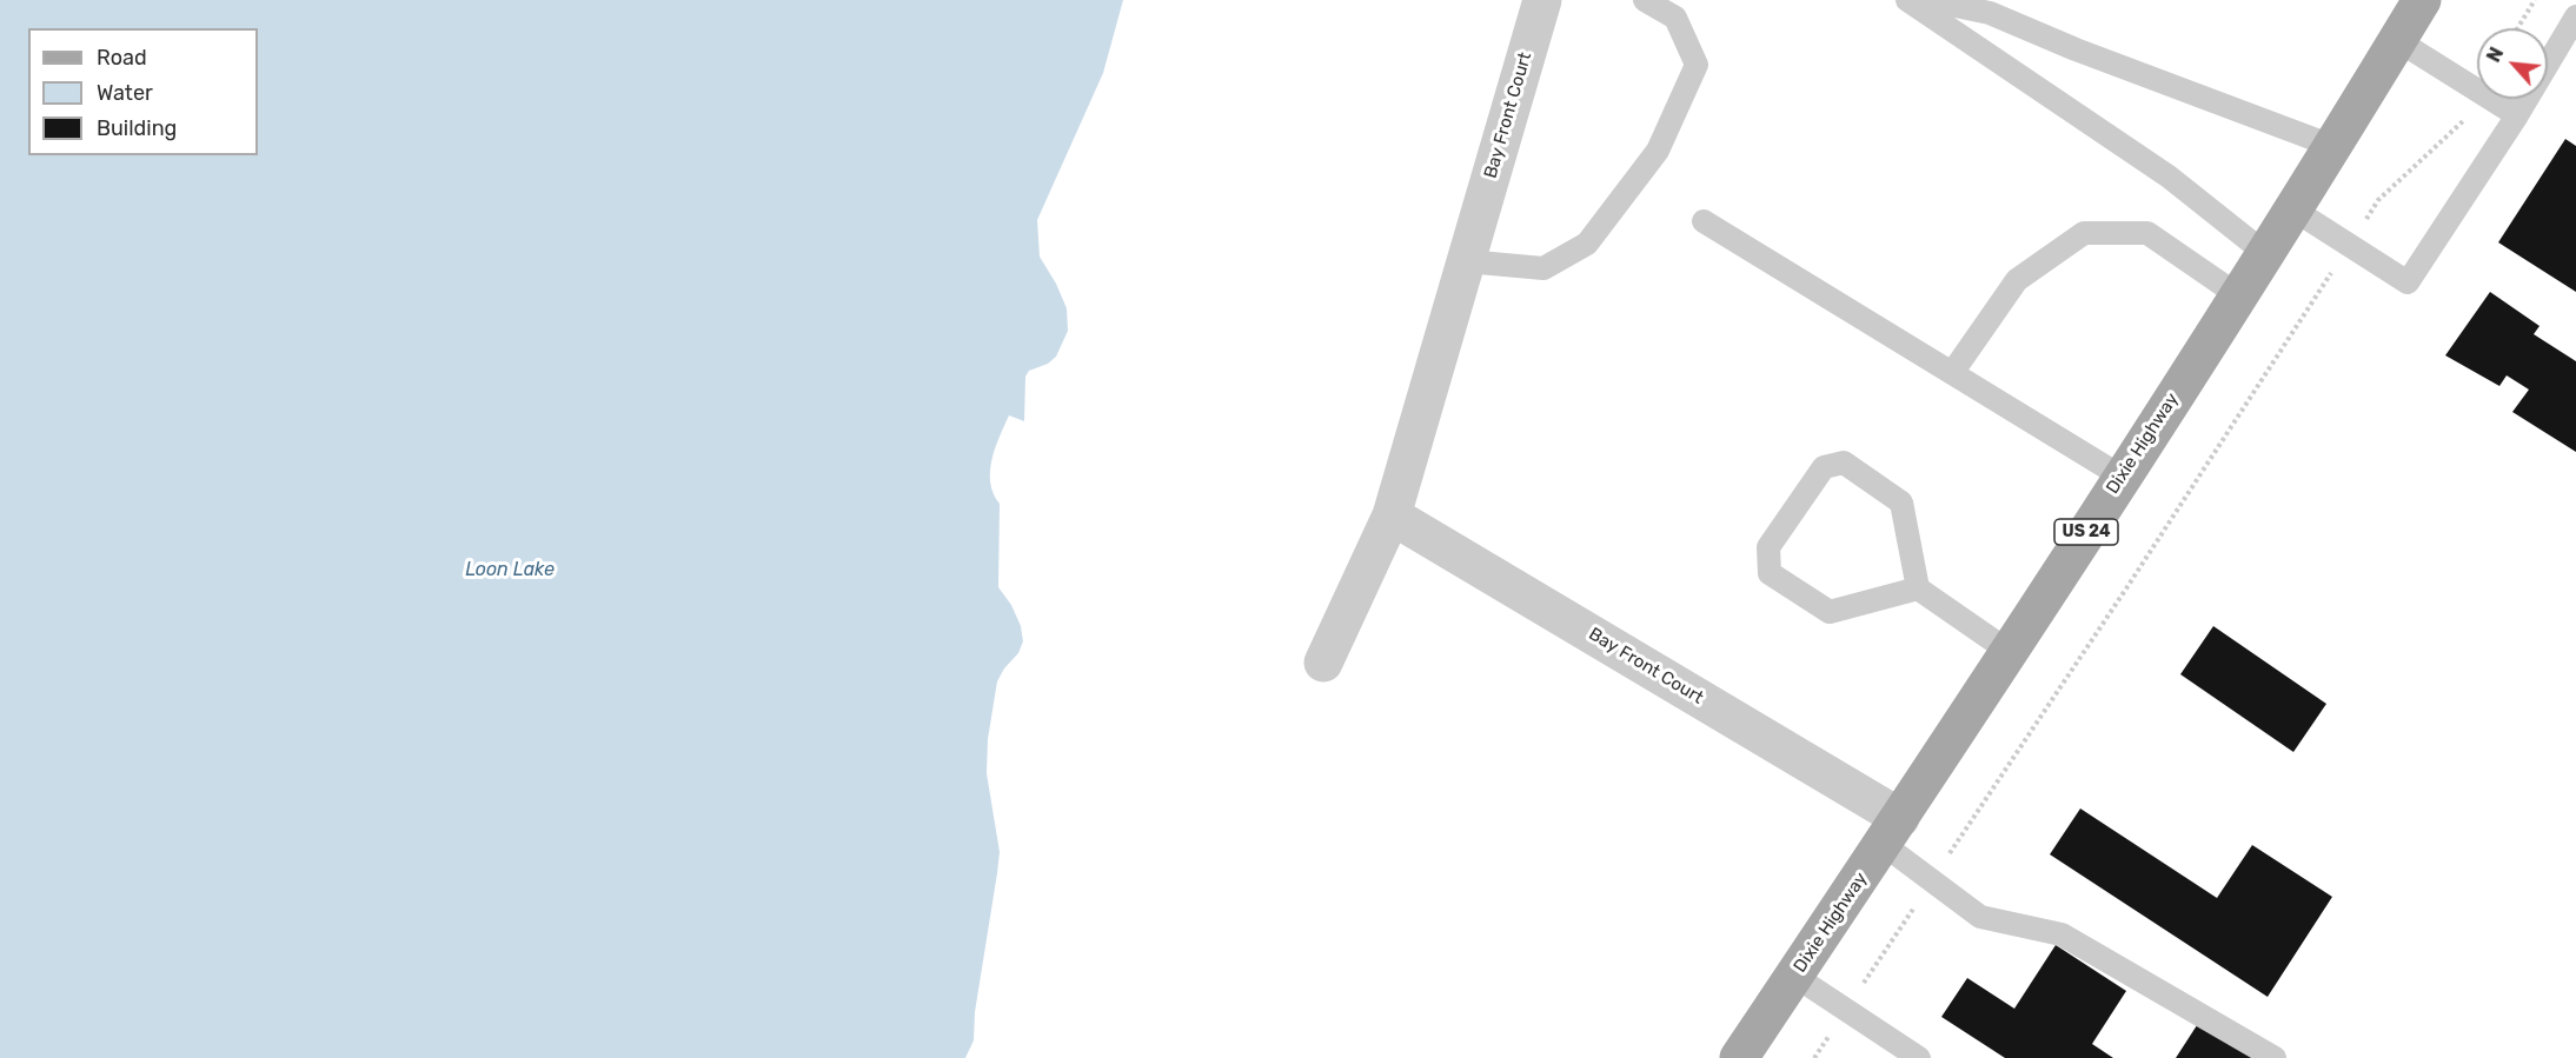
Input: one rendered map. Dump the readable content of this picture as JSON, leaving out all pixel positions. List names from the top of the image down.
{
  "streets": {
    "main road": ["Dixie Highway", "US 24"],
    "street": ["Bay Front Court"]
  },
  "crossings": [
    ["Bay Front Court", "Dixie Highway"]
  ],
  "water": ["Loon Lake"],
  "legend": ["Road", "Water", "Building"],
  "north": "top left"
}
